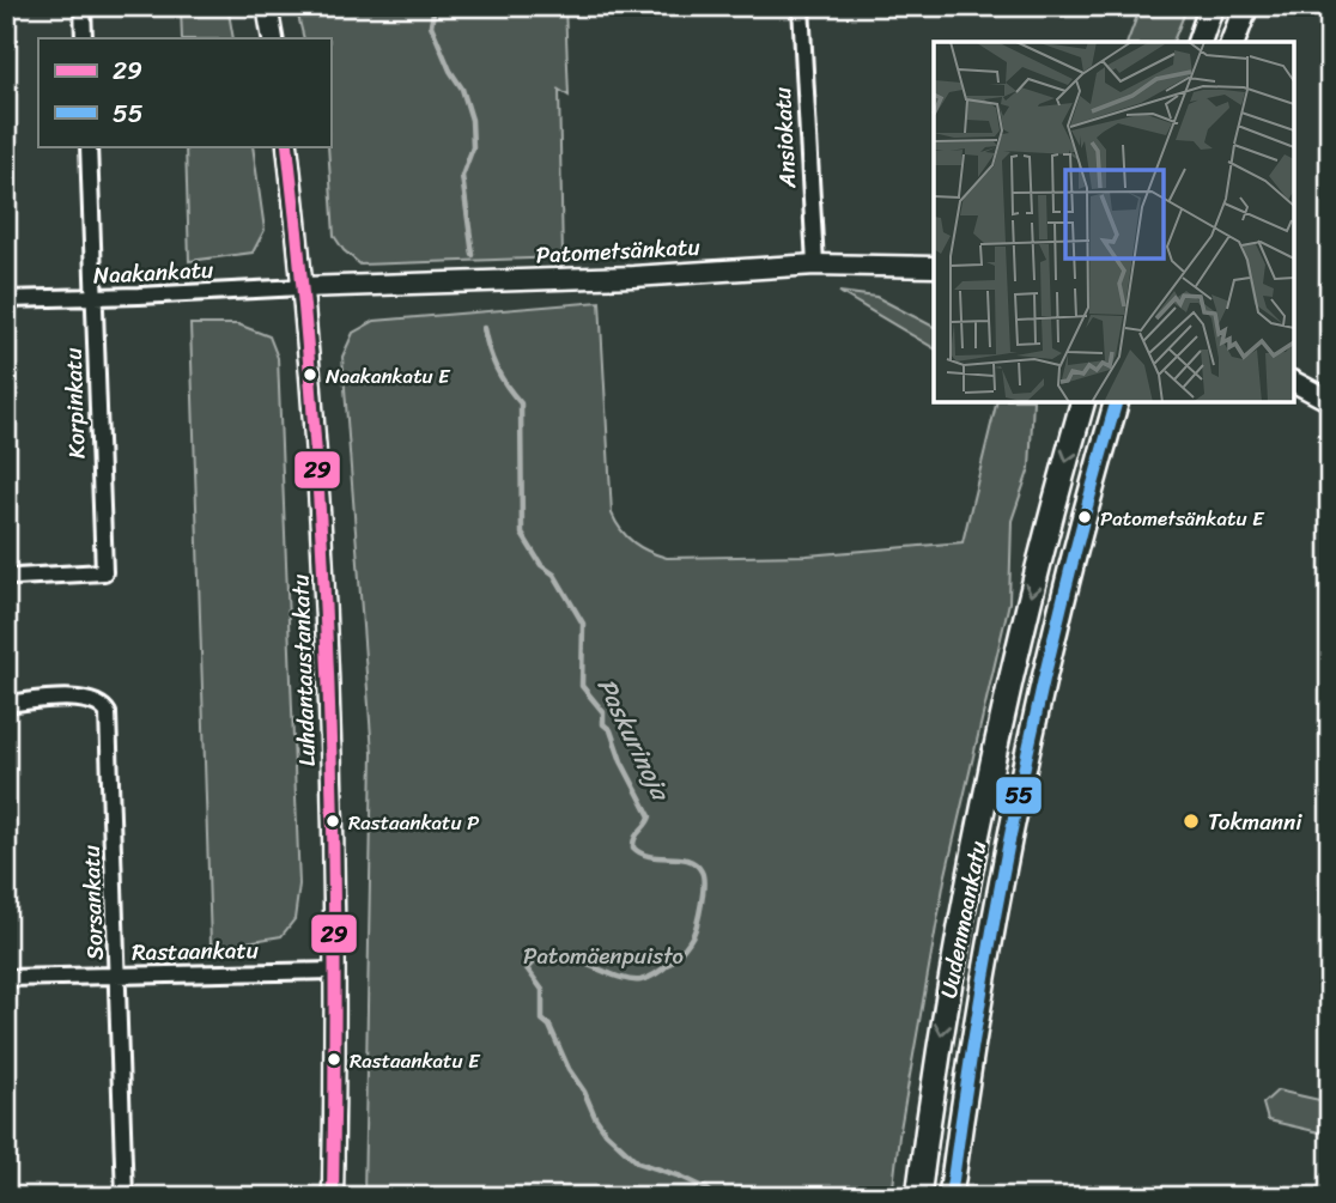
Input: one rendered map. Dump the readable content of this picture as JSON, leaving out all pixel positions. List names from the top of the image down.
{
  "streets": {
    "main road": ["Uudenmaankatu"],
    "street": [
      "Ansiokatu",
      "Patometsänkatu",
      "Naakankatu",
      "Korpinkatu",
      "Luhdantaustankatu",
      "Sorsankatu",
      "Rastaankatu"
    ]
  },
  "crossings": [
    ["Ansiokatu", "Patometsänkatu"],
    ["Patometsänkatu", "Naakankatu"],
    ["Patometsänkatu", "Luhdantaustankatu"],
    ["Naakankatu", "Korpinkatu"],
    ["Naakankatu", "Luhdantaustankatu"],
    ["Luhdantaustankatu", "Rastaankatu"],
    ["Sorsankatu", "Rastaankatu"]
  ],
  "water": ["Paskurinoja"],
  "parks": ["Patomäenpuisto"],
  "places": [
    "Naakankatu E",
    "Patometsänkatu E",
    "Rastaankatu P",
    "Tokmanni",
    "Rastaankatu E"
  ],
  "lines": ["transit line 29", "transit line 55"],
  "legend": ["29", "55"]
}
